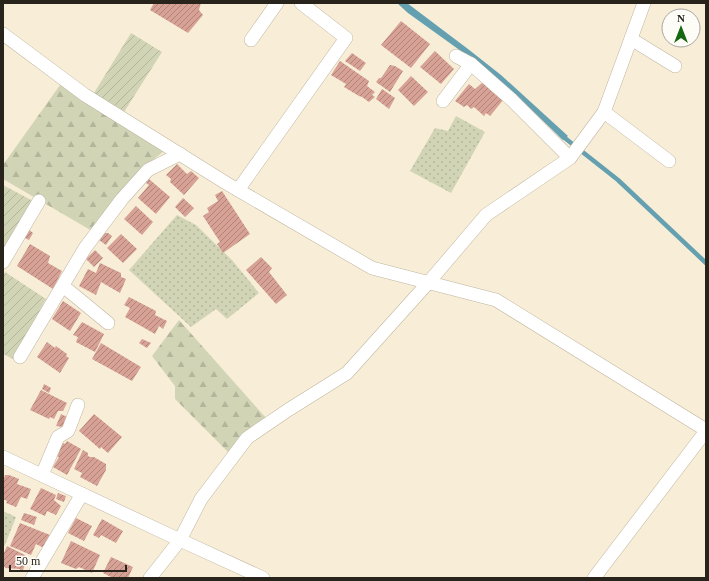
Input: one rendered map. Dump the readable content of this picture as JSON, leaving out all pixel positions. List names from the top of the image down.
{
  "scale_bar": "50 m",
  "north": "top"
}
